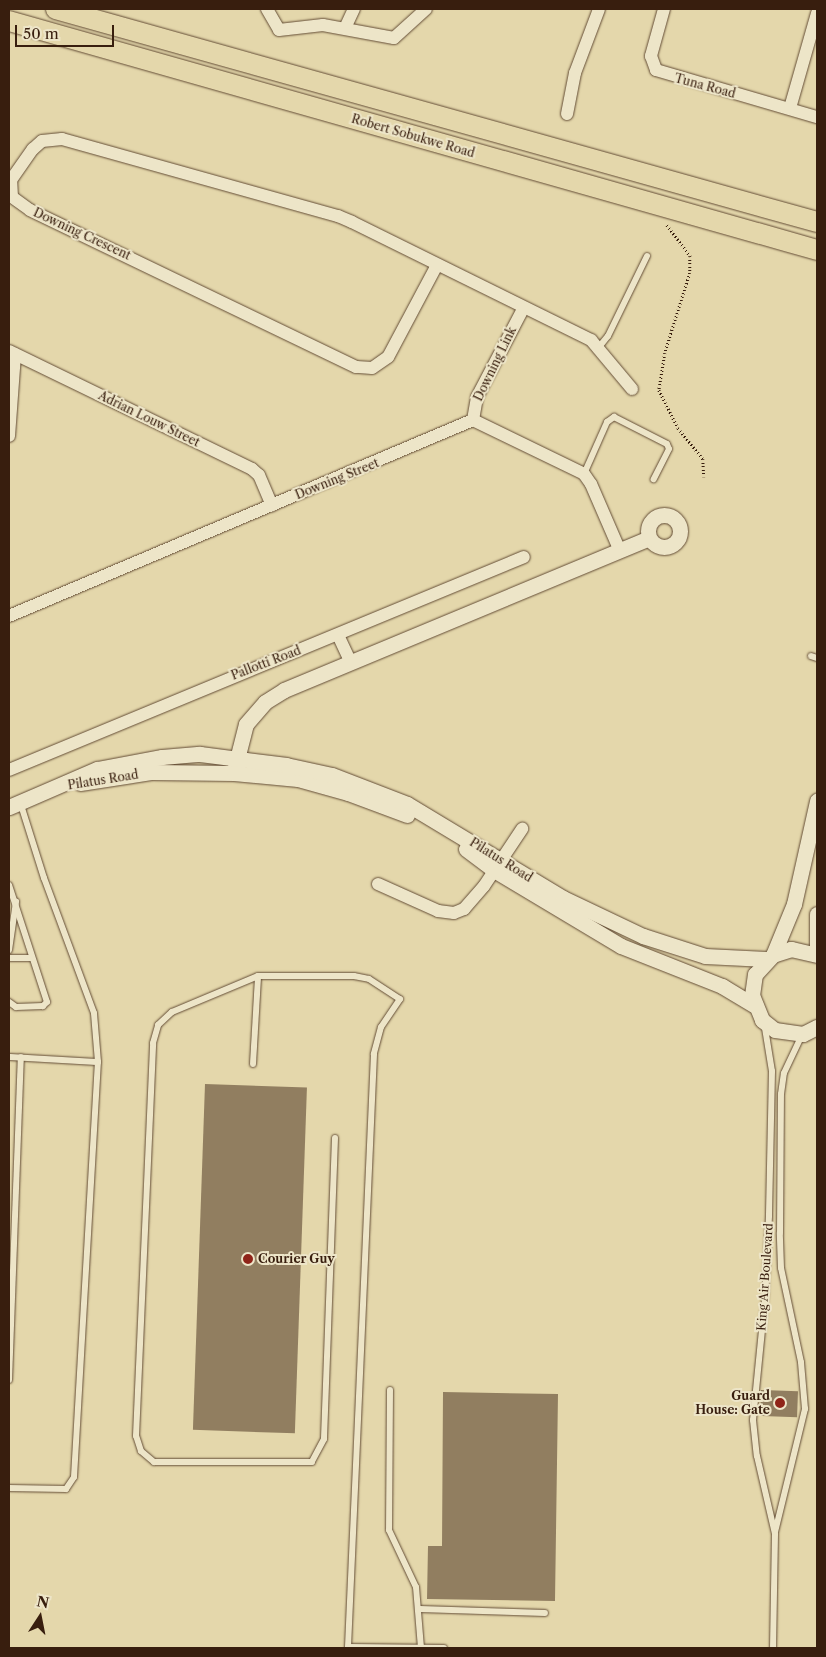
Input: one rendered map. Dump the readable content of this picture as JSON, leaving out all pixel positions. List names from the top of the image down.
{
  "streets": {
    "main road": ["Robert Sobukwe Road"],
    "street": [
      "Tuna Road",
      "Downing Crescent",
      "Downing Link",
      "Adrian Louw Street",
      "Downing Street",
      "Pallotti Road",
      "Pilatus Road"
    ],
    "lane": ["King Air Boulevard"]
  },
  "crossings": [
    ["Downing Crescent", "Downing Link"],
    ["Downing Link", "Downing Street"],
    ["Adrian Louw Street", "Downing Street"]
  ],
  "places": ["Courier Guy", "Guard House: Gate"],
  "scale_bar": "50 m",
  "north": "top"
}
